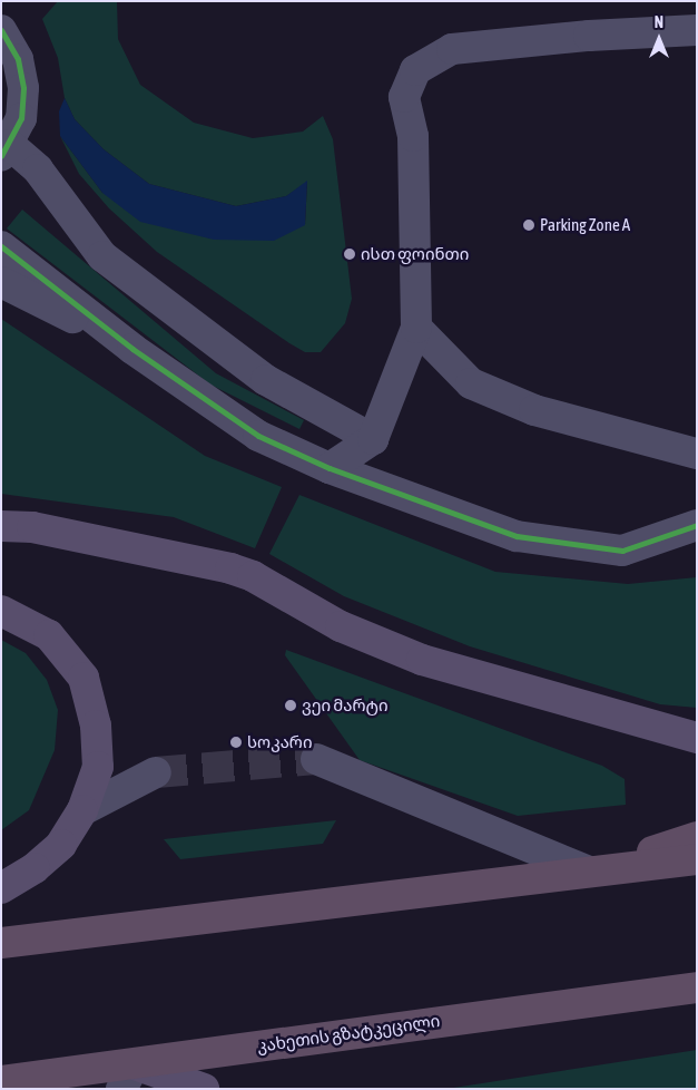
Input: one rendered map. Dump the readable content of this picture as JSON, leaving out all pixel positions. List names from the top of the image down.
{
  "streets": {
    "highway": ["კახეთის გზატკეცილი"]
  },
  "places": [
    "Parking Zone A",
    "ისთ ფოინთი",
    "ვეი მარტი",
    "სოკარი"
  ],
  "north": "top"
}
